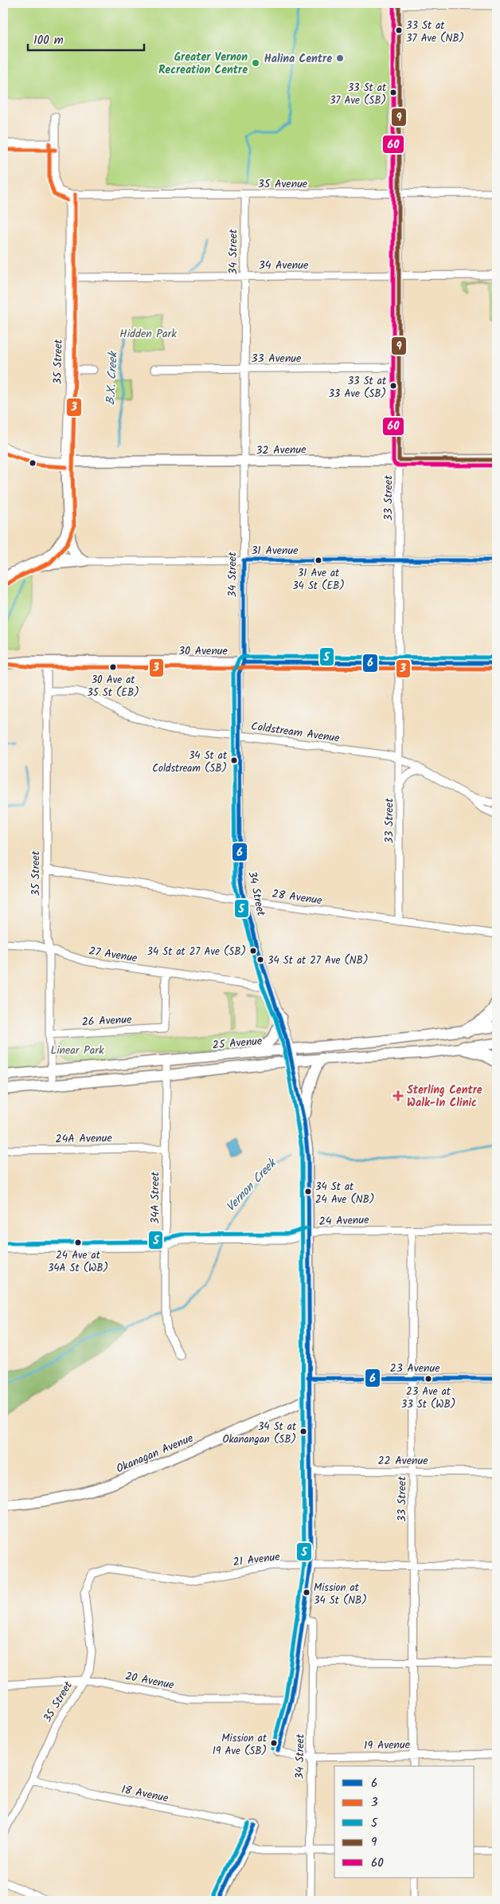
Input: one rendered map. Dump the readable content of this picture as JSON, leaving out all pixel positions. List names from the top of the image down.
{
  "streets": {
    "street": [
      "35 Avenue",
      "34 Street",
      "34 Avenue",
      "33 Avenue",
      "35 Street",
      "32 Avenue",
      "33 Street",
      "31 Avenue",
      "30 Avenue",
      "Coldstream Avenue",
      "28 Avenue",
      "27 Avenue",
      "26 Avenue",
      "25 Avenue",
      "24A Avenue",
      "34A Street",
      "24 Avenue",
      "23 Avenue",
      "Okanagan Avenue",
      "22 Avenue",
      "21 Avenue",
      "20 Avenue",
      "19 Avenue",
      "18 Avenue"
    ]
  },
  "crossings": [
    ["35 Avenue", "34 Street"],
    ["35 Avenue", "35 Street"],
    ["35 Avenue", "33 Street"],
    ["34 Street", "34 Avenue"],
    ["34 Street", "33 Avenue"],
    ["34 Street", "32 Avenue"],
    ["34 Street", "31 Avenue"],
    ["34 Street", "30 Avenue"],
    ["34 Street", "Coldstream Avenue"],
    ["34 Street", "28 Avenue"],
    ["34 Street", "27 Avenue"],
    ["34 Street", "25 Avenue"],
    ["34 Street", "24 Avenue"],
    ["34 Street", "23 Avenue"],
    ["34 Street", "Okanagan Avenue"],
    ["34 Street", "22 Avenue"],
    ["34 Street", "21 Avenue"],
    ["34 Street", "20 Avenue"],
    ["34 Street", "19 Avenue"],
    ["34 Avenue", "35 Street"],
    ["34 Avenue", "33 Street"],
    ["33 Avenue", "33 Street"],
    ["35 Street", "32 Avenue"],
    ["35 Street", "31 Avenue"],
    ["35 Street", "30 Avenue"],
    ["35 Street", "Coldstream Avenue"],
    ["35 Street", "28 Avenue"],
    ["35 Street", "27 Avenue"],
    ["35 Street", "26 Avenue"],
    ["35 Street", "25 Avenue"],
    ["35 Street", "21 Avenue"],
    ["35 Street", "20 Avenue"],
    ["35 Street", "18 Avenue"],
    ["32 Avenue", "33 Street"],
    ["33 Street", "31 Avenue"],
    ["33 Street", "30 Avenue"],
    ["33 Street", "Coldstream Avenue"],
    ["33 Street", "28 Avenue"],
    ["33 Street", "24 Avenue"],
    ["33 Street", "23 Avenue"],
    ["33 Street", "22 Avenue"],
    ["33 Street", "21 Avenue"],
    ["33 Street", "19 Avenue"],
    ["27 Avenue", "26 Avenue"],
    ["25 Avenue", "34A Street"],
    ["24A Avenue", "34A Street"],
    ["34A Street", "24 Avenue"]
  ],
  "water": ["B.X. Creek", "Vernon Creek"],
  "parks": ["Hidden Park", "Linear Park"],
  "places": {
    "other": [
      "33 St at 37 Ave (NB)",
      "Halina Centre",
      "Greater Vernon Recreation Centre",
      "33 St at 37 Ave (SB)",
      "33 St at 33 Ave (SB)",
      "31 Ave at 34 St (EB)",
      "30 Ave at 35 St (EB)",
      "34 St at Coldstream (SB)",
      "34 St at 27 Ave (SB)",
      "34 St at 27 Ave (NB)",
      "34 St at 24 Ave (NB)",
      "24 Ave at 34A St (WB)",
      "23 Ave at 33 St (WB)",
      "34 St at Okanangan (SB)",
      "Mission at 34 St (NB)",
      "Mission at 19 Ave (SB)"
    ],
    "health": ["Sterling Centre Walk-In Clinic"]
  },
  "lines": [
    "transit line 9",
    "transit line 60",
    "transit line 3",
    "transit line 6",
    "transit line 5"
  ],
  "legend": [
    "6",
    "3",
    "5",
    "9",
    "60"
  ],
  "scale_bar": "100 m"
}
